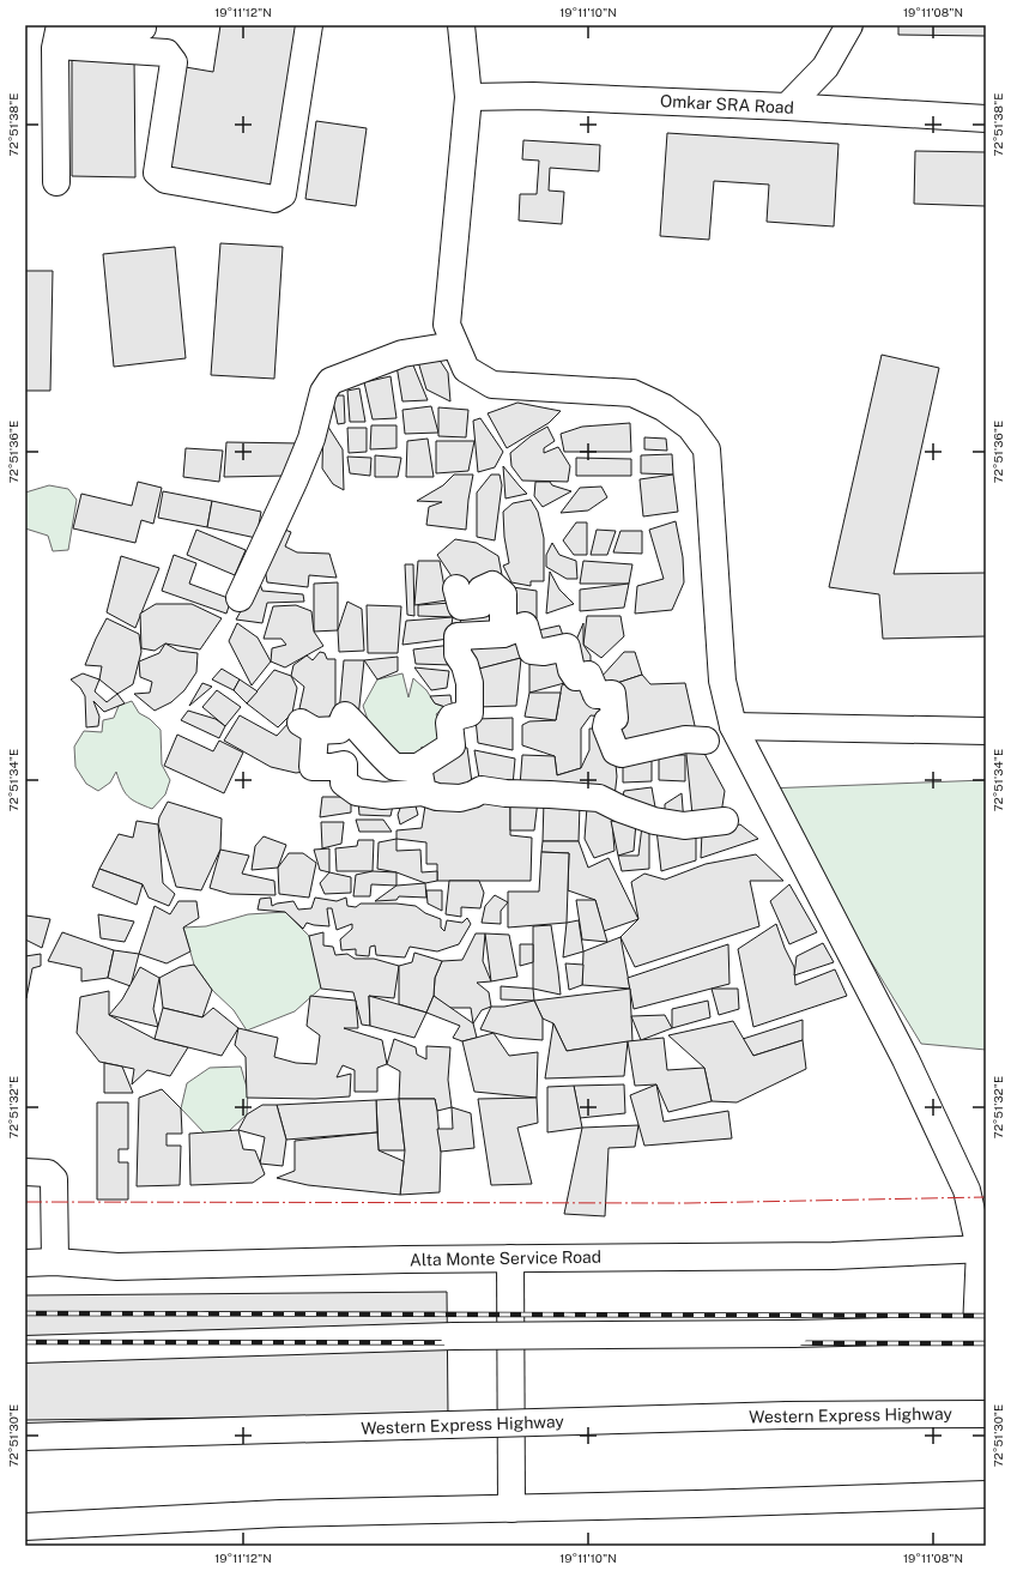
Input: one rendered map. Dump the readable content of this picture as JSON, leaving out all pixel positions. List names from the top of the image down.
{
  "streets": {
    "main road": ["Omkar SRA Road", "Alta Monte Service Road", "Western Express Highway"]
  },
  "coordinates": [
    "19°11'12\"N",
    "19°11'10\"N",
    "19°11'08\"N",
    "72°51'38\"E",
    "72°51'36\"E",
    "72°51'34\"E",
    "72°51'32\"E",
    "72°51'30\"E"
  ]
}
